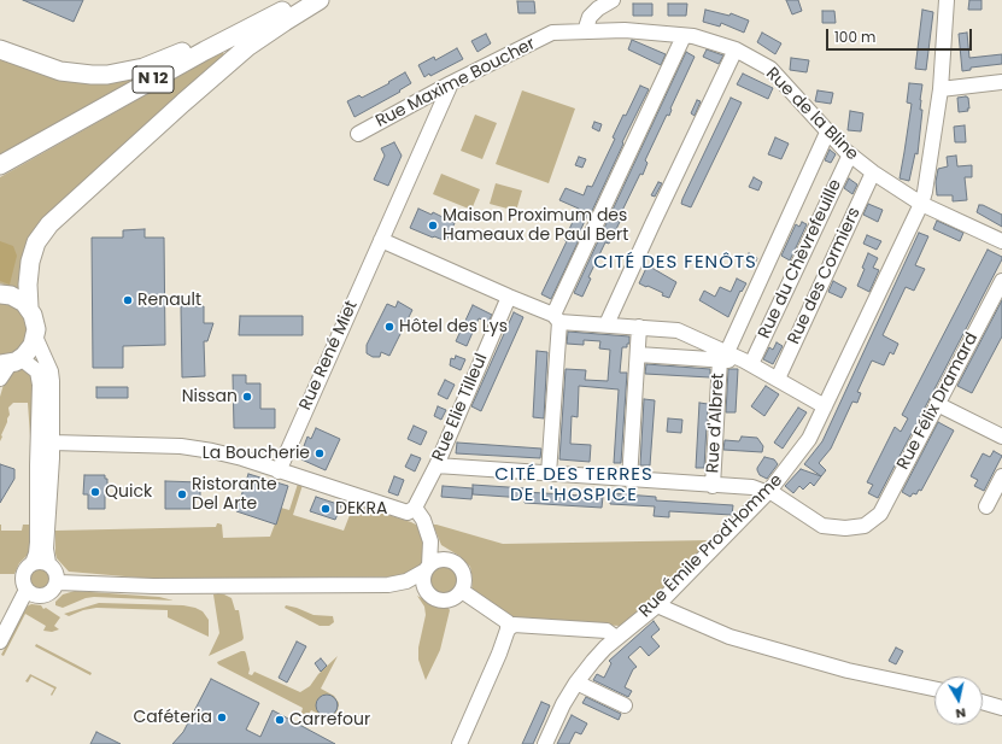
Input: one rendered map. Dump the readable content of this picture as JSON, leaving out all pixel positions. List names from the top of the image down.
{
  "streets": {
    "main road": ["N 12"],
    "street": [
      "Rue Maxime Boucher",
      "Rue de la Bline",
      "Rue du Chèvrefeuille",
      "Rue des Cormiers",
      "Rue René Miet",
      "Rue Félix Dramard",
      "Rue Elie Tilleul",
      "Rue d'Albret",
      "Rue Émile Prod'Homme"
    ]
  },
  "crossings": [
    ["Rue Maxime Boucher", "Rue de la Bline"],
    ["Rue Maxime Boucher", "Rue René Miet"],
    ["Rue de la Bline", "Rue du Chèvrefeuille"],
    ["Rue de la Bline", "Rue des Cormiers"],
    ["Rue de la Bline", "Rue Émile Prod'Homme"],
    ["Rue Félix Dramard", "Rue Émile Prod'Homme"]
  ],
  "districts": ["CITÉ DES FENÔTS", "CITÉ DES TERRES DE L'HOSPICE"],
  "places": [
    "Maison Proximum des Hameaux de Paul Bert",
    "Renault",
    "Hôtel des Lys",
    "Nissan",
    "La Boucherie",
    "Quick",
    "Ristorante Del Arte",
    "DEKRA",
    "Caféteria",
    "Carrefour"
  ],
  "scale_bar": "100 m",
  "north": "bottom"
}
